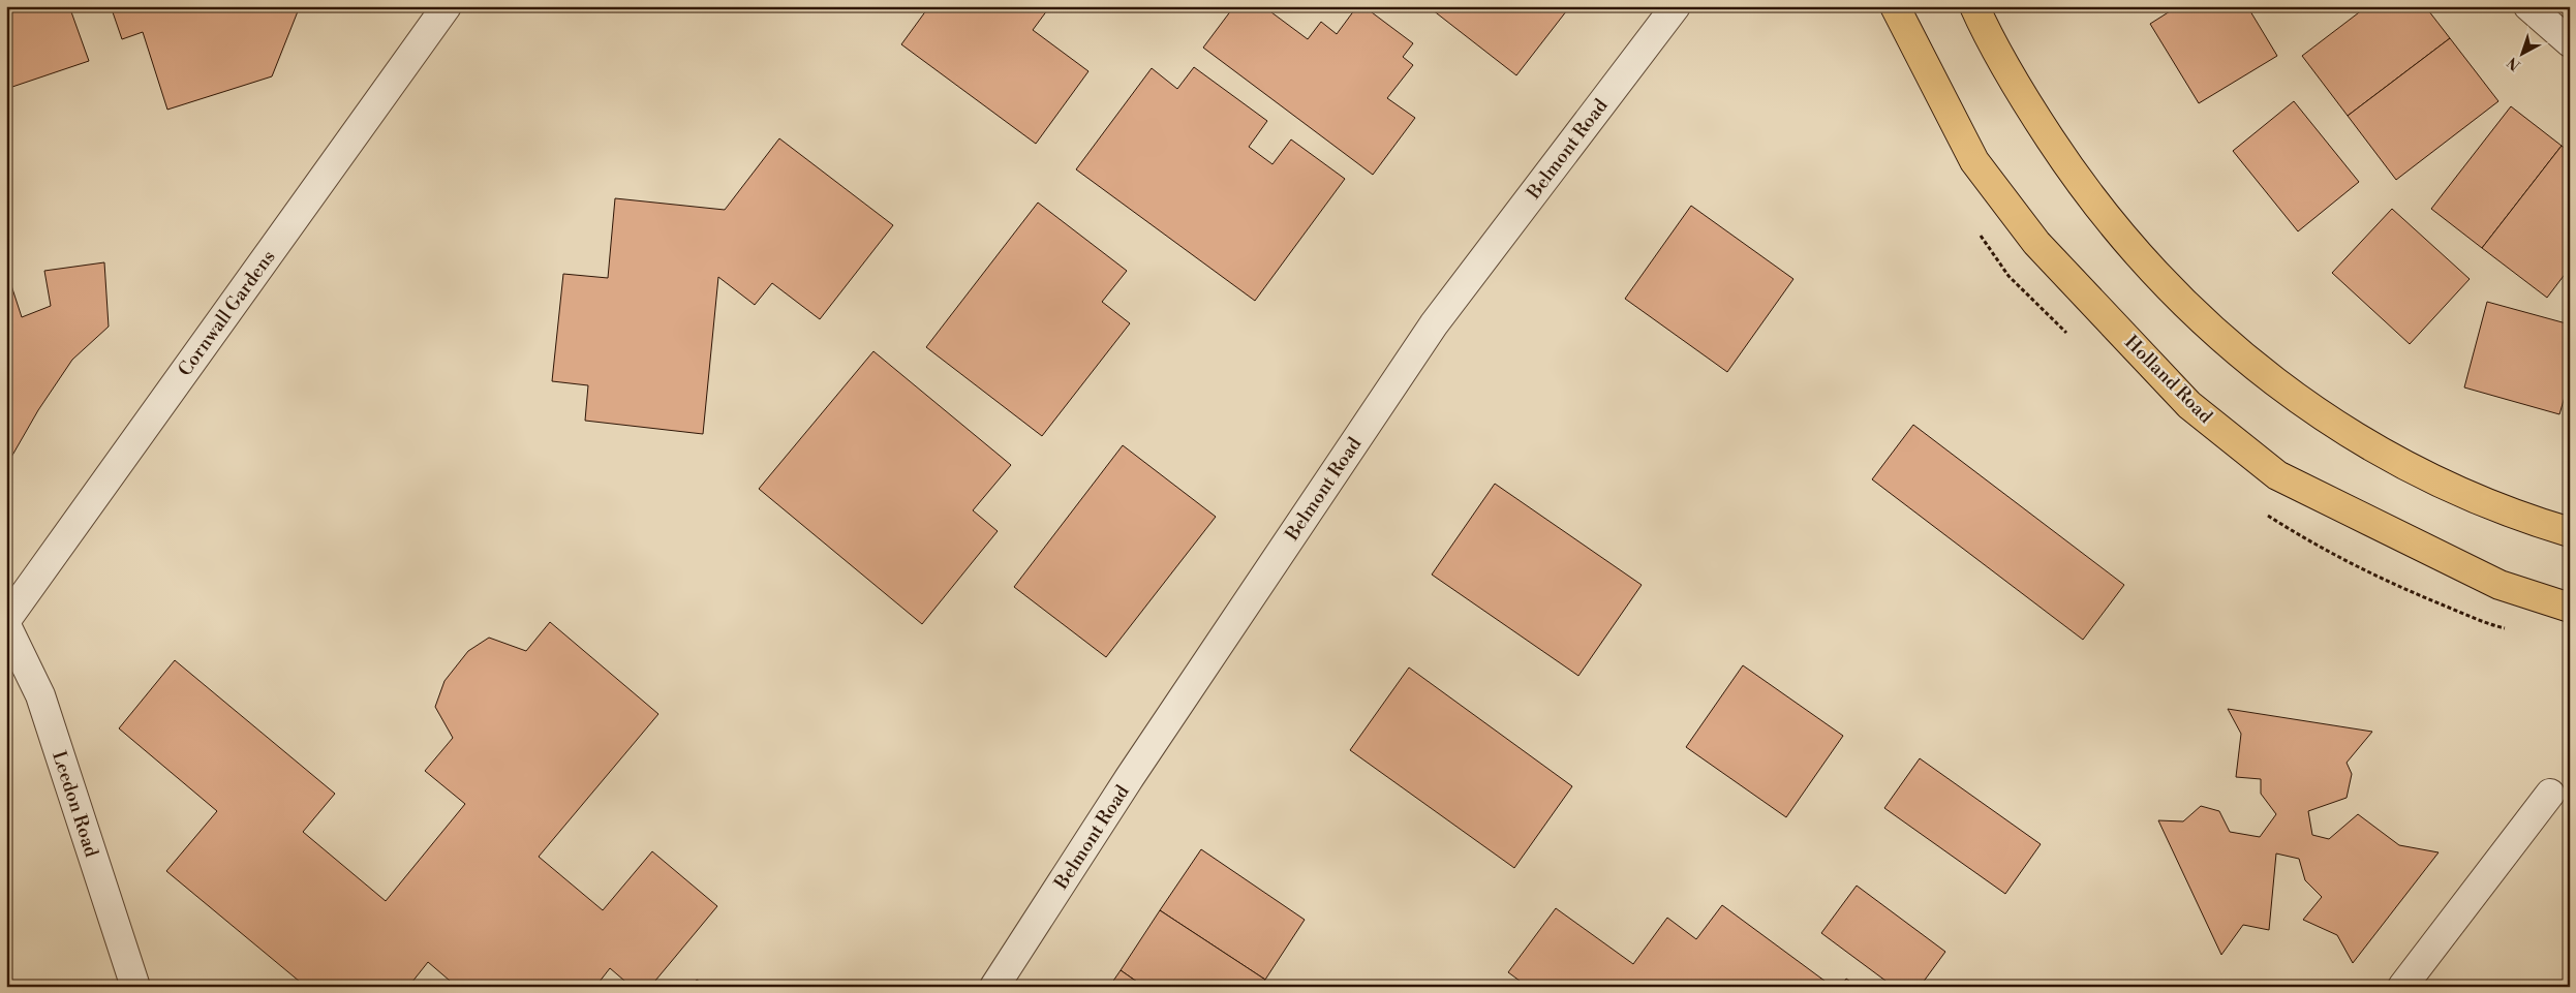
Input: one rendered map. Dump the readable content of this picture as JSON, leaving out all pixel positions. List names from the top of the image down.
{
  "streets": {
    "main road": ["Holland Road"],
    "street": ["Belmont Road", "Cornwall Gardens", "Leedon Road"]
  },
  "north": "bottom left"
}
